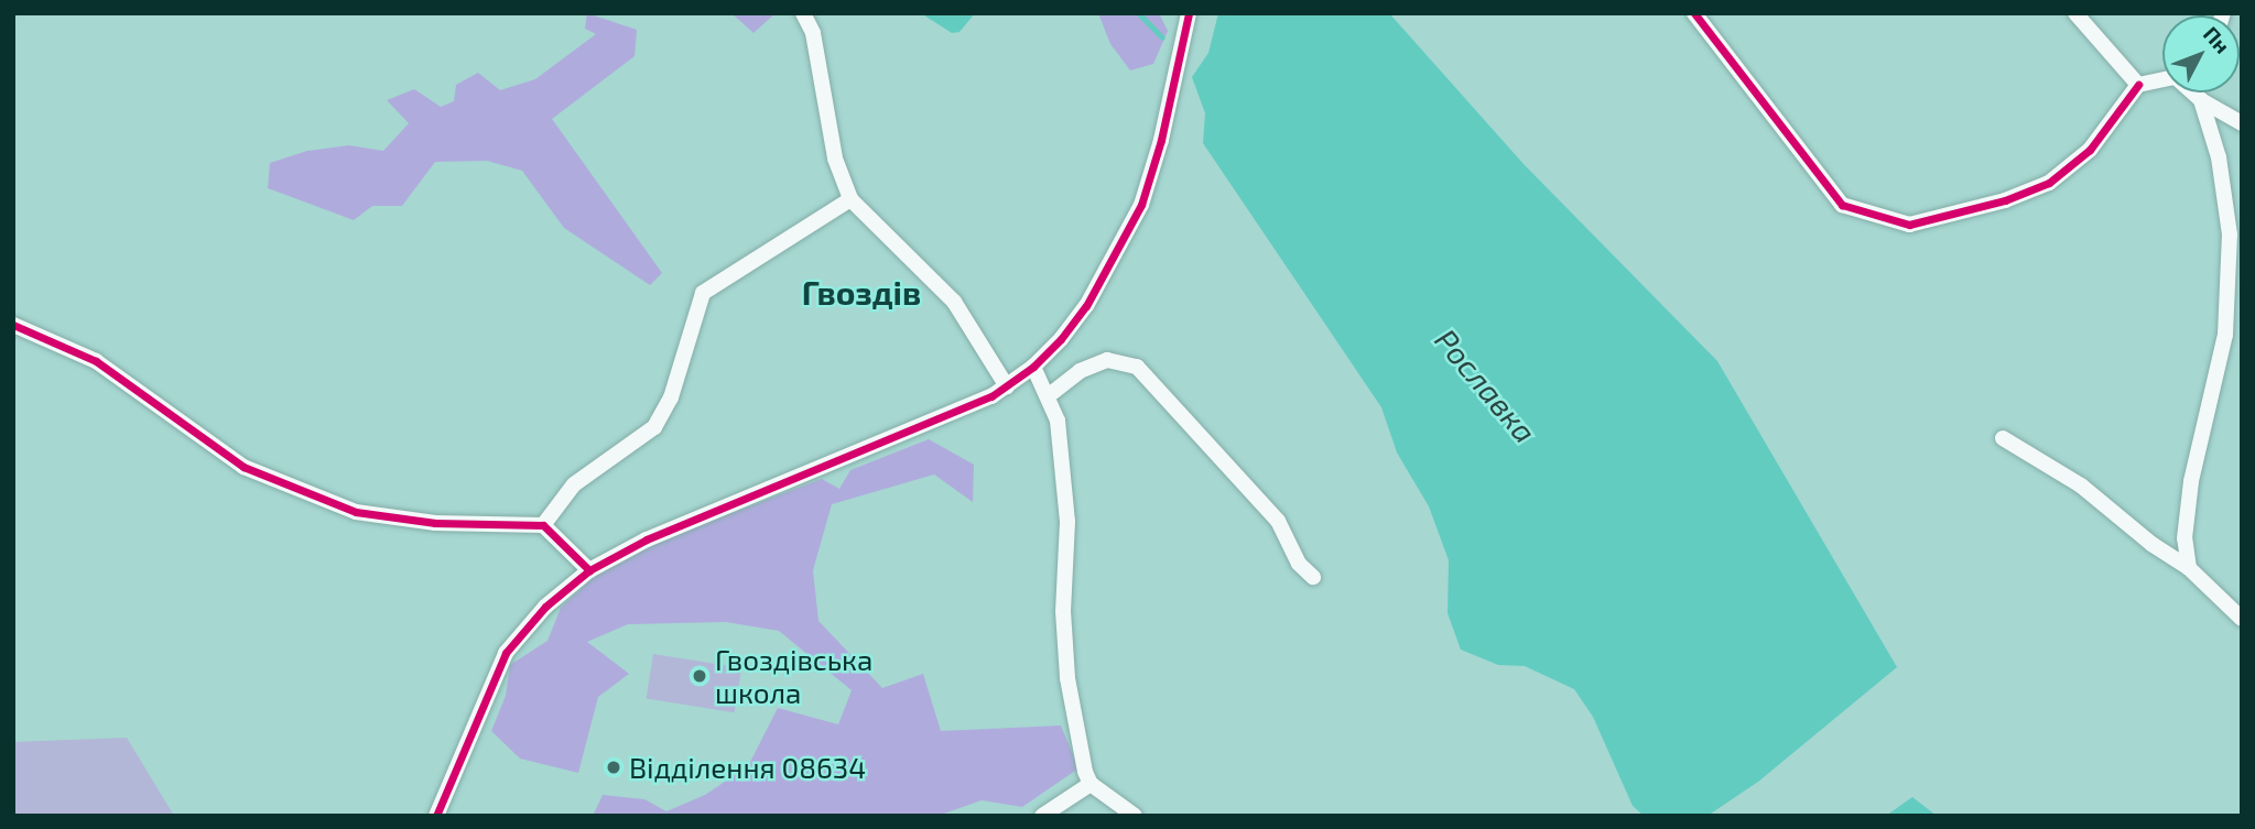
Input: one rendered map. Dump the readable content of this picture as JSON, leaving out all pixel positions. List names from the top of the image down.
{
  "districts": ["Гвоздів"],
  "water": ["Рославка"],
  "places": ["Гвоздівська школа", "Відділення 08634"],
  "north": "top right"
}
